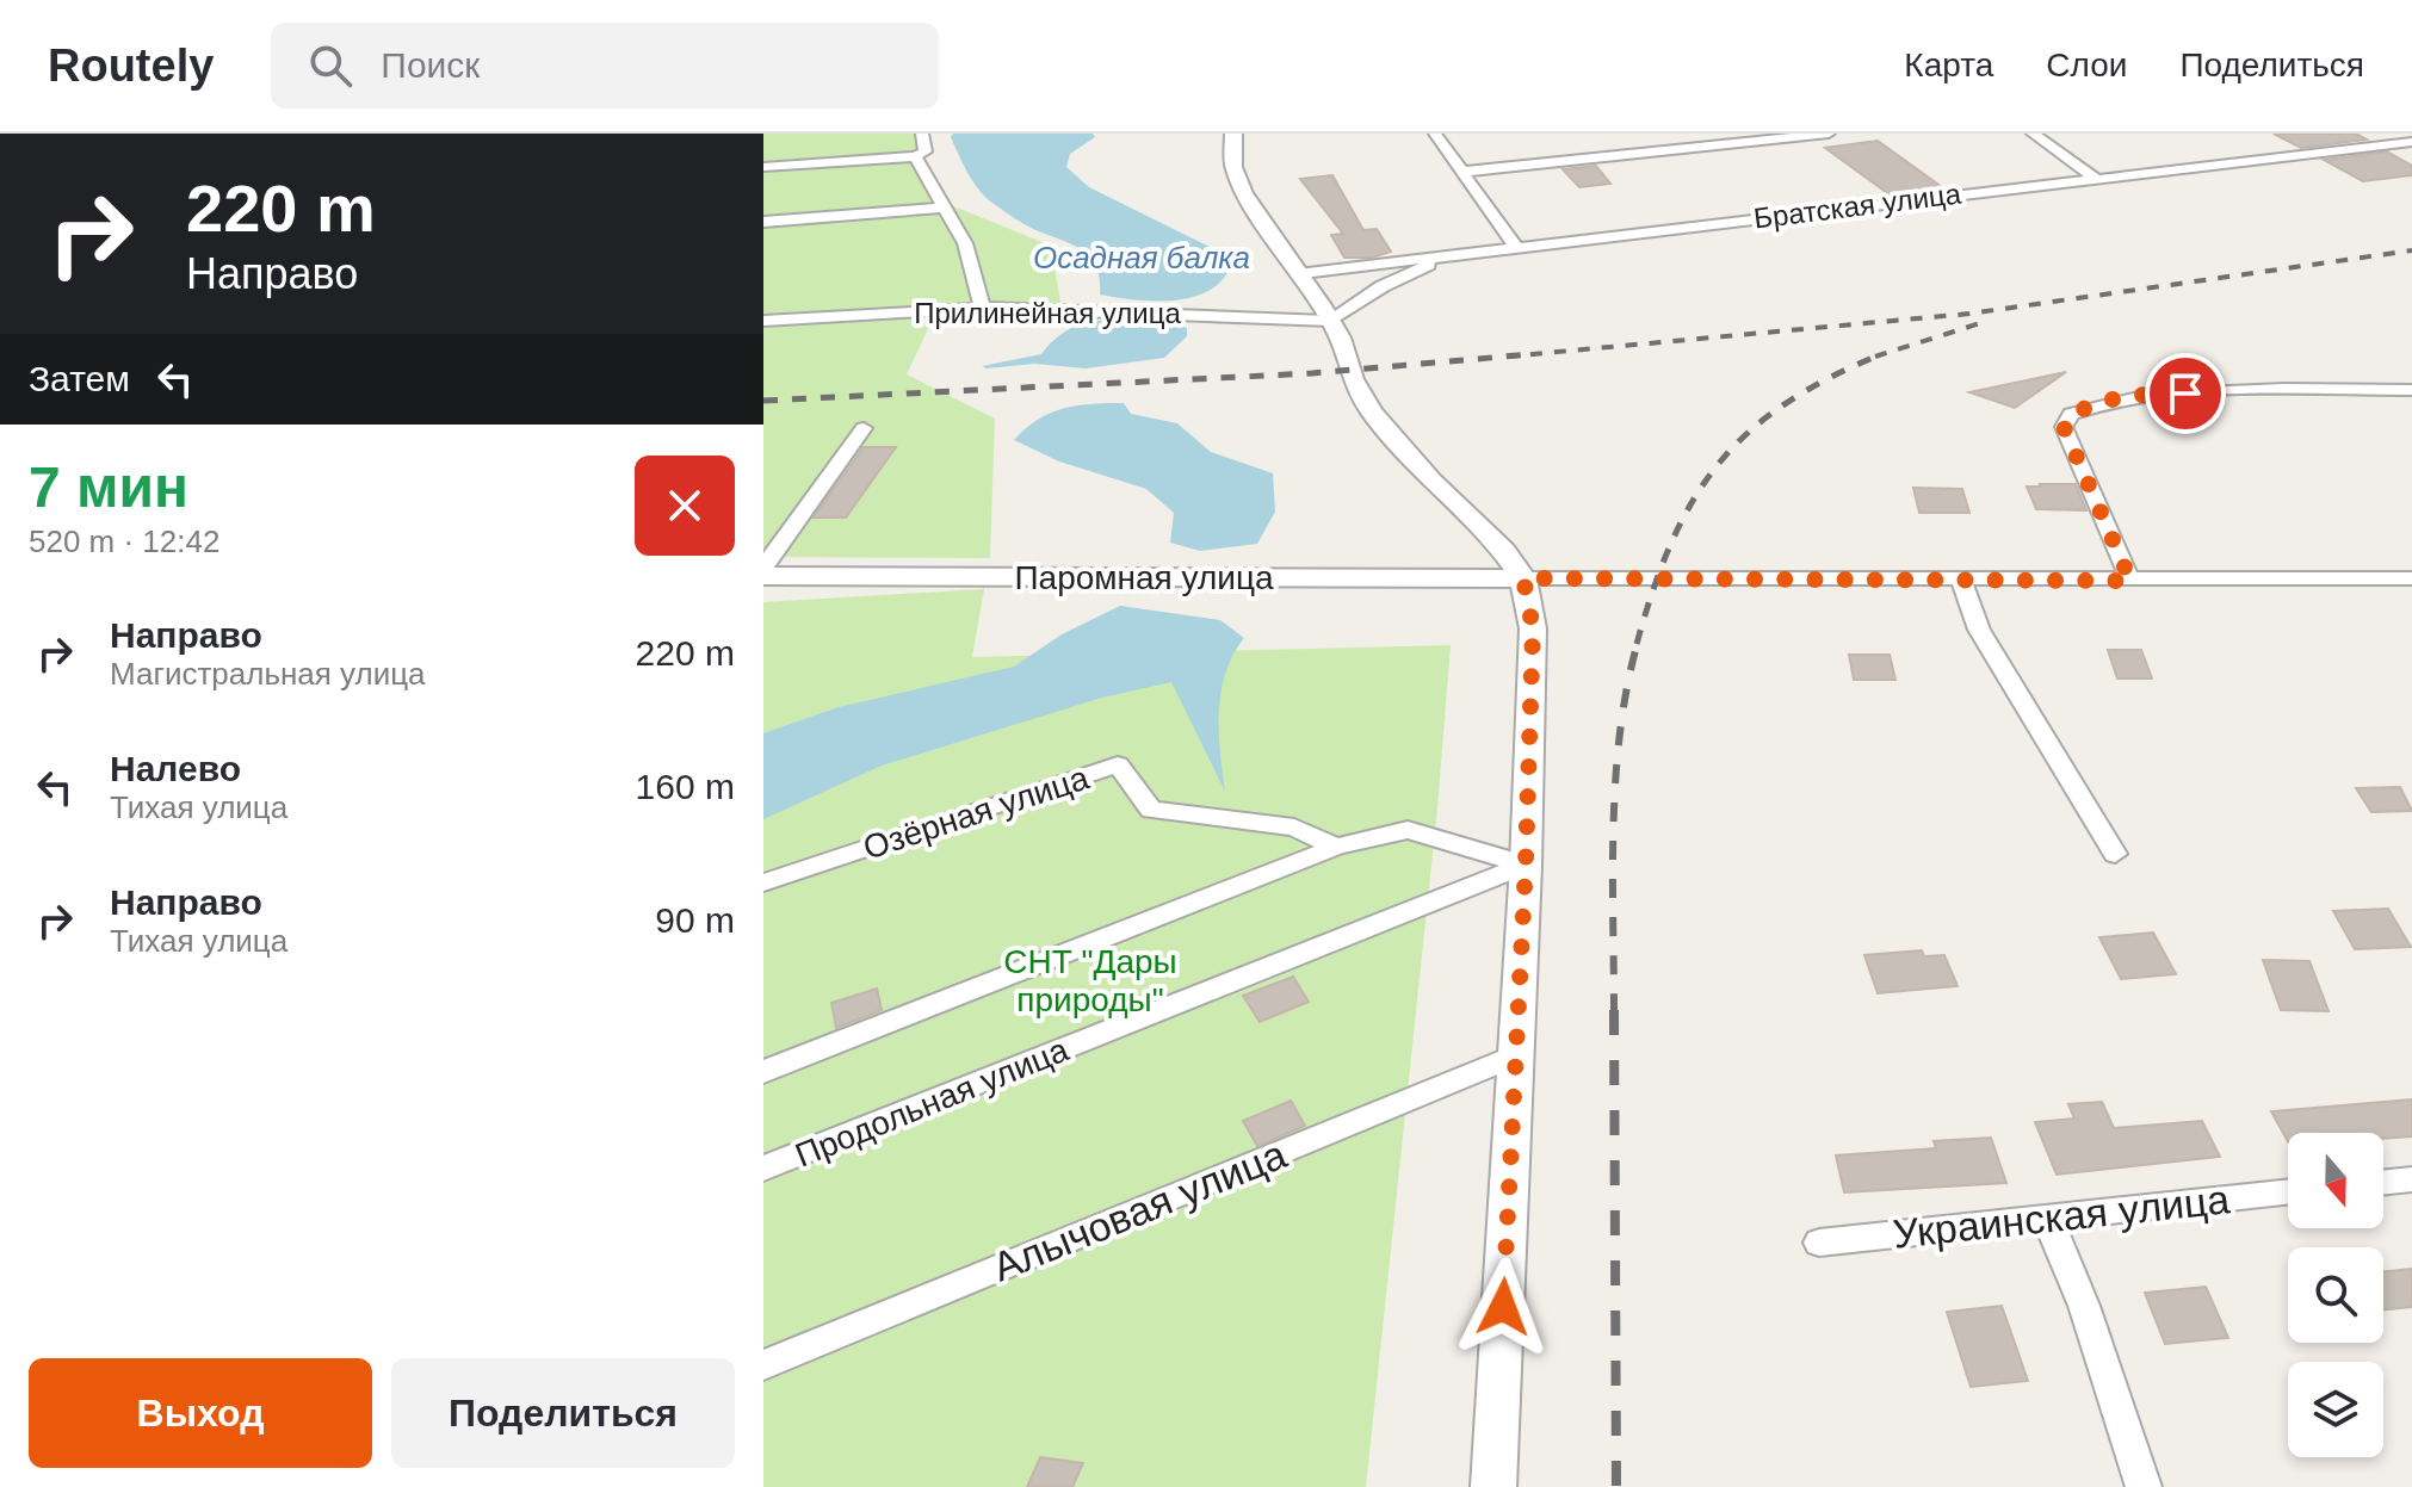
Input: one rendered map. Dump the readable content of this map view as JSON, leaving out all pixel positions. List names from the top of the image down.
{
  "streets": {
    "street": [
      "Братская улица",
      "Прилинейная улица",
      "Паромная улица",
      "Озёрная улица",
      "Продольная улица",
      "Алычовая улица",
      "Украинская улица"
    ]
  },
  "water": ["Осадная балка"],
  "parks": ["СНТ \"Дары природы\""],
  "north": "bottom",
  "page": {
    "header": "Routely",
    "search": "Поиск",
    "nav": ["Карта", "Слои", "Поделиться"],
    "turn": ["220 m", "Направо"],
    "then": "Затем",
    "heading": ["7 мин", "520 m · 12:42"],
    "list": [
      {
        "name": "Направо",
        "note": "Магистральная улица",
        "value": "220 m"
      },
      {
        "name": "Налево",
        "note": "Тихая улица",
        "value": "160 m"
      },
      {
        "name": "Направо",
        "note": "Тихая улица",
        "value": "90 m"
      }
    ],
    "buttons": ["Выход", "Поделиться"]
  }
}
